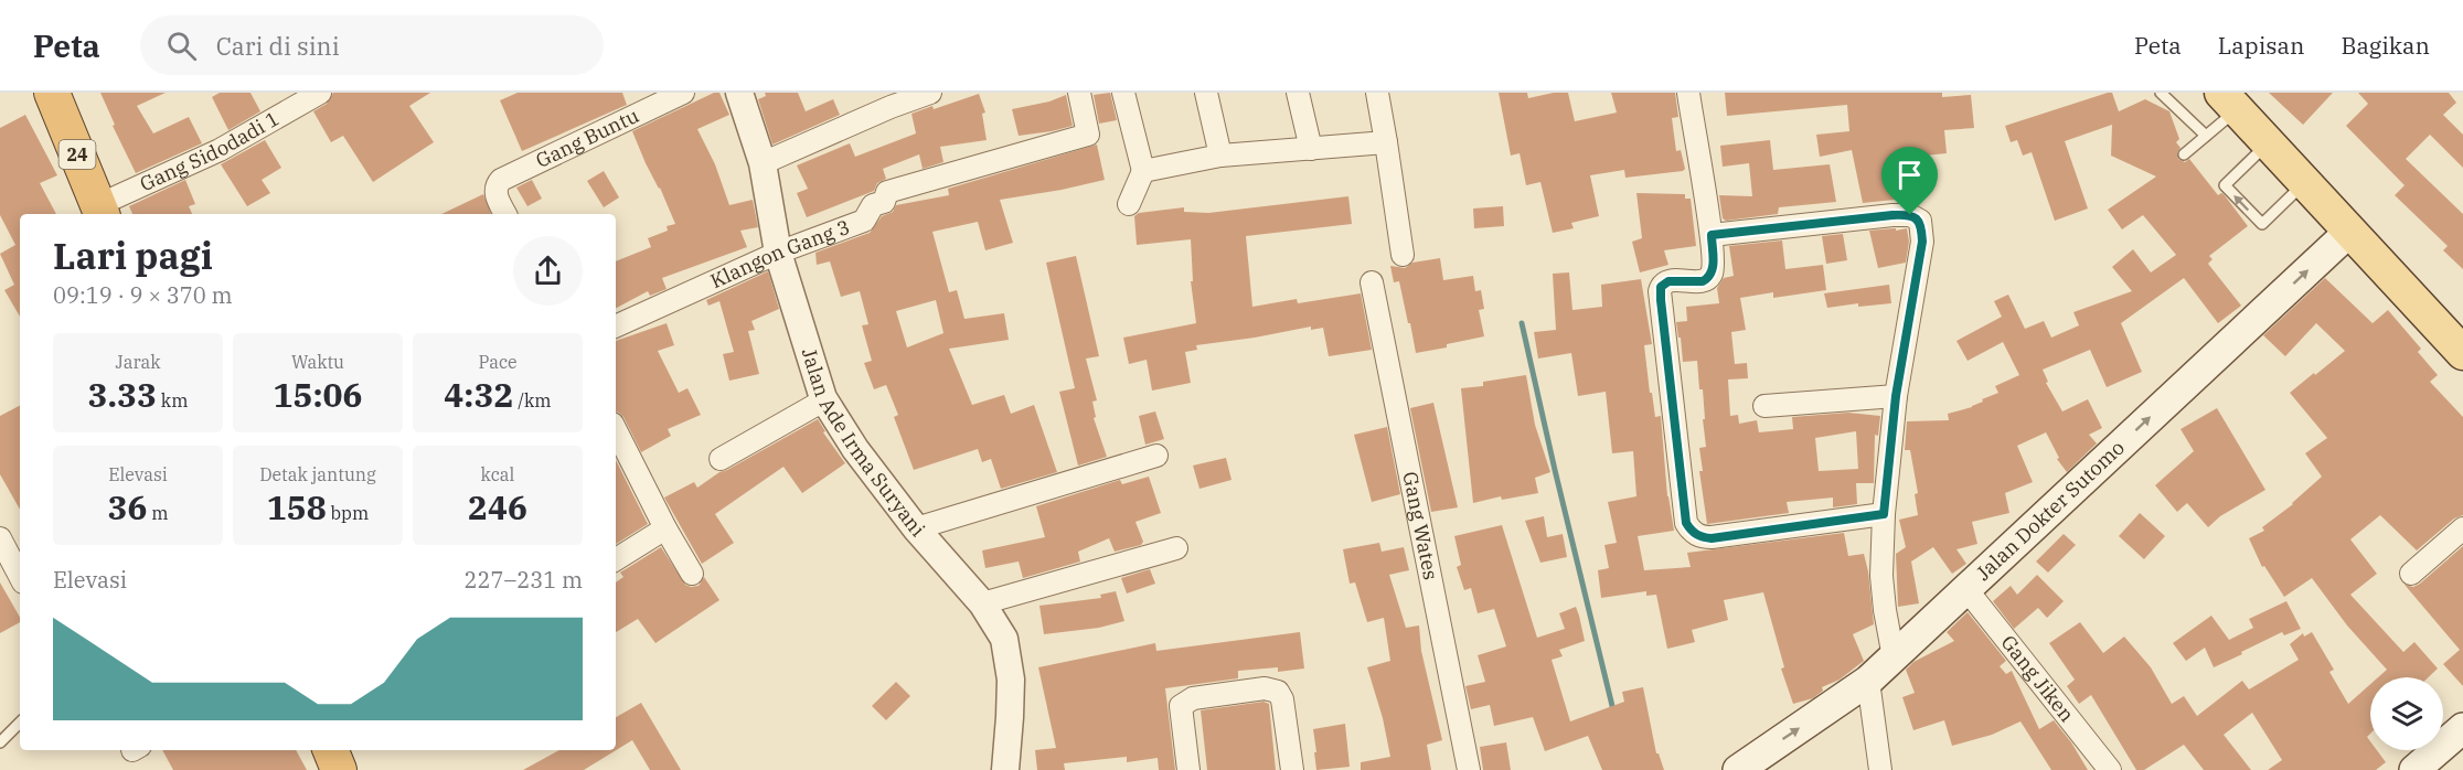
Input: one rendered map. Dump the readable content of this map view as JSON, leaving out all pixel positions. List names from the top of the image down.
{
  "streets": {
    "highway": ["24"],
    "main road": ["Jalan Dokter Sutomo"],
    "street": [
      "Gang Buntu",
      "Gang Sidodadi 1",
      "Klangon Gang 3",
      "Jalan Ade Irma Suryani",
      "Gang Wates",
      "Gang Jiken"
    ]
  },
  "crossings": [
    ["Gang Sidodadi 1", "24"],
    ["Klangon Gang 3", "Jalan Ade Irma Suryani"],
    ["Jalan Dokter Sutomo", "Gang Jiken"]
  ],
  "one_way": ["Jalan Dokter Sutomo"],
  "page": {
    "header": "Peta",
    "search": "Cari di sini",
    "nav": ["Peta", "Lapisan", "Bagikan"],
    "heading": ["Lari pagi", "09:19 · 9 × 370 m"],
    "stats": [
      ["Jarak", "3.33 km"],
      ["Waktu", "15:06"],
      ["Pace", "4:32 /km"],
      ["Elevasi", "36 m"],
      ["Detak jantung", "158 bpm"],
      ["kcal", "246"]
    ],
    "chart": ["Elevasi", "227–231 m"]
  }
}
